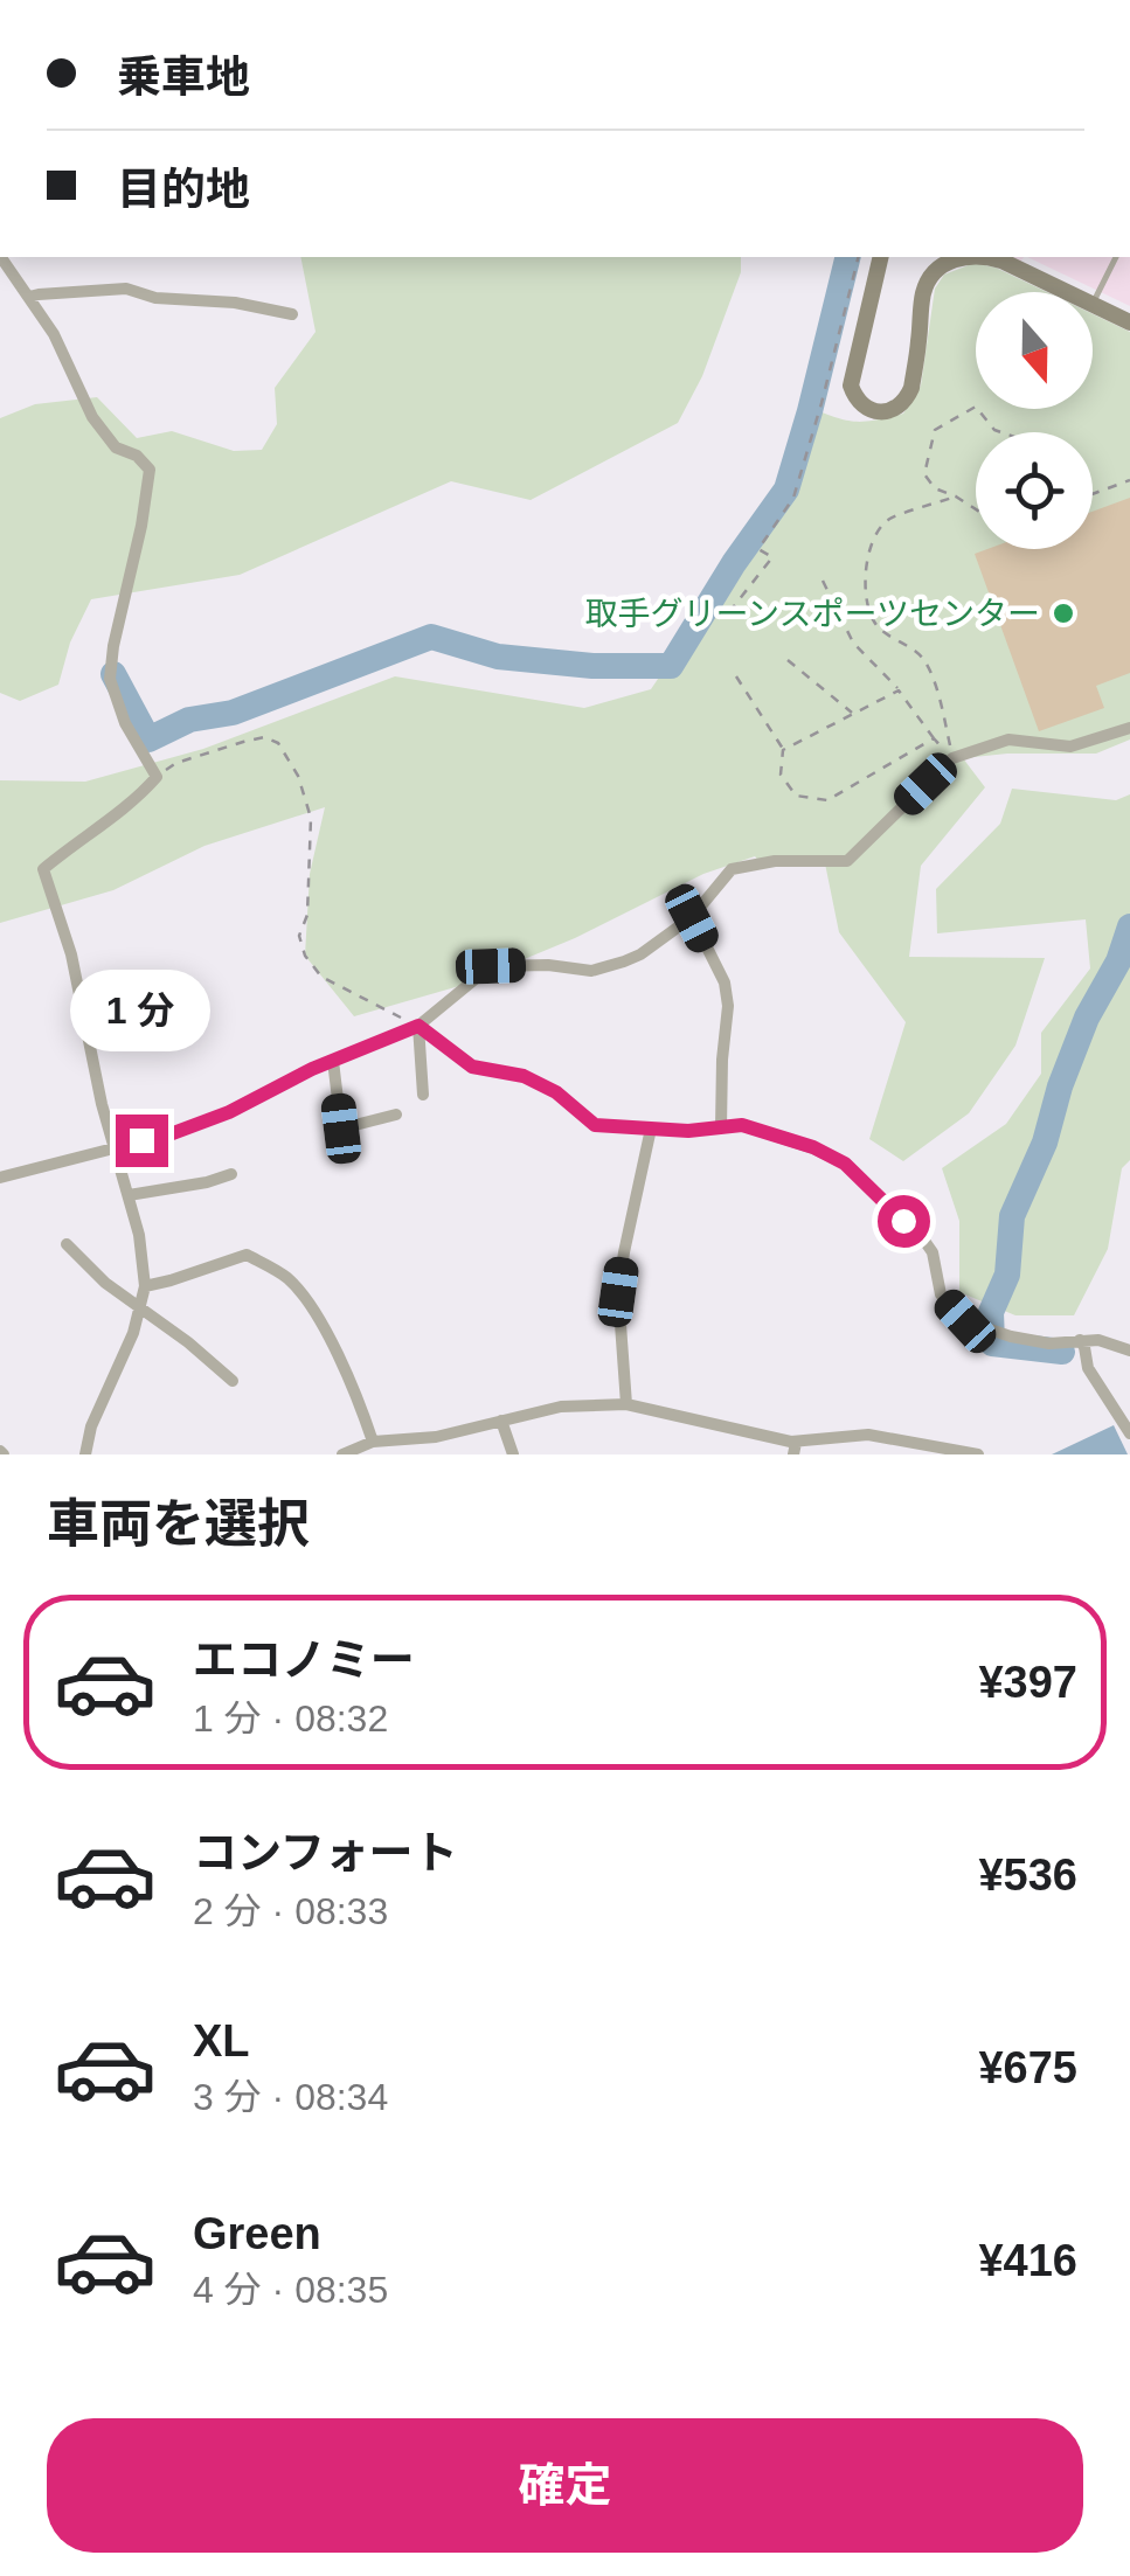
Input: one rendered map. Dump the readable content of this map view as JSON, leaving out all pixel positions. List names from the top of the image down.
{
  "places": ["取手グリーンスポーツセンター"],
  "north": "bottom",
  "page": {
    "banner": ["乗車地", "目的地"],
    "bubble": "1 分",
    "heading": "車両を選択",
    "list": [
      {
        "name": "エコノミー",
        "note": "1 分 · 08:32",
        "value": "¥397"
      },
      {
        "name": "コンフォート",
        "note": "2 分 · 08:33",
        "value": "¥536"
      },
      {
        "name": "XL",
        "note": "3 分 · 08:34",
        "value": "¥675"
      },
      {
        "name": "Green",
        "note": "4 分 · 08:35",
        "value": "¥416"
      }
    ],
    "buttons": "確定"
  }
}
